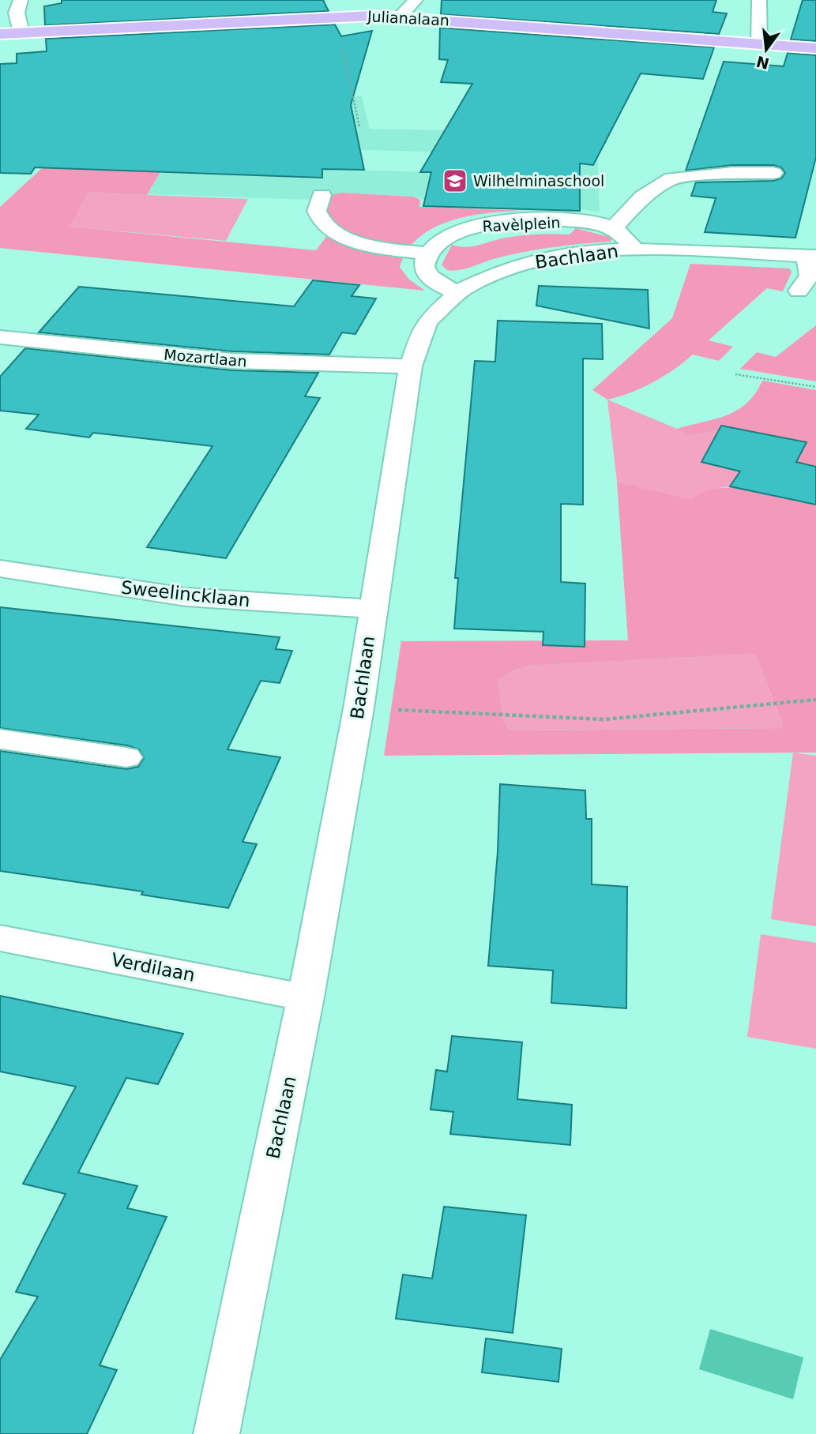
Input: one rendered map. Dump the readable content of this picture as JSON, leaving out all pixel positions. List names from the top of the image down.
{
  "streets": {
    "main road": ["Julianalaan"],
    "street": [
      "Ravèlplein",
      "Bachlaan",
      "Mozartlaan",
      "Sweelincklaan",
      "Verdilaan"
    ]
  },
  "crossings": [
    ["Bachlaan", "Mozartlaan"],
    ["Bachlaan", "Sweelincklaan"],
    ["Bachlaan", "Verdilaan"]
  ],
  "places": {
    "school or university": ["Wilhelminaschool"]
  },
  "north": "bottom"
}
